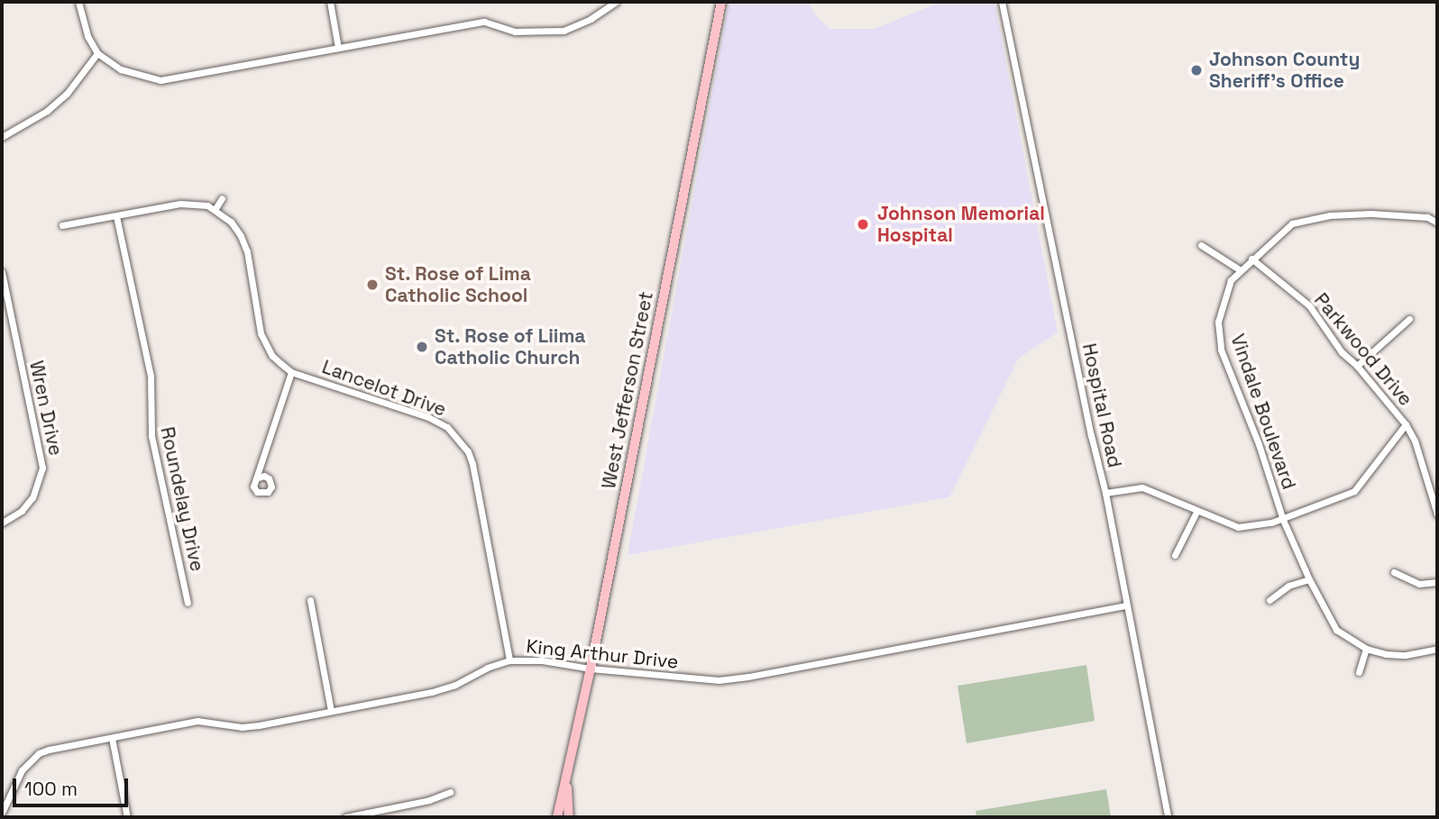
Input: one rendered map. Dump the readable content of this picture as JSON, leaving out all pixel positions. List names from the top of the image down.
{
  "streets": {
    "main road": ["West Jefferson Street"],
    "street": [
      "Parkwood Drive",
      "Lancelot Drive",
      "Hospital Road",
      "Wren Drive",
      "Vindale Boulevard",
      "Roundelay Drive",
      "King Arthur Drive"
    ]
  },
  "crossings": [
    ["Parkwood Drive", "Vindale Boulevard"],
    ["Lancelot Drive", "King Arthur Drive"],
    ["West Jefferson Street", "King Arthur Drive"],
    ["Hospital Road", "King Arthur Drive"]
  ],
  "places": [
    "Johnson County Sheriff's Office",
    "Johnson Memorial Hospital",
    "St. Rose of Lima Catholic School",
    "St. Rose of Liima Catholic Church"
  ],
  "scale_bar": "100 m"
}
